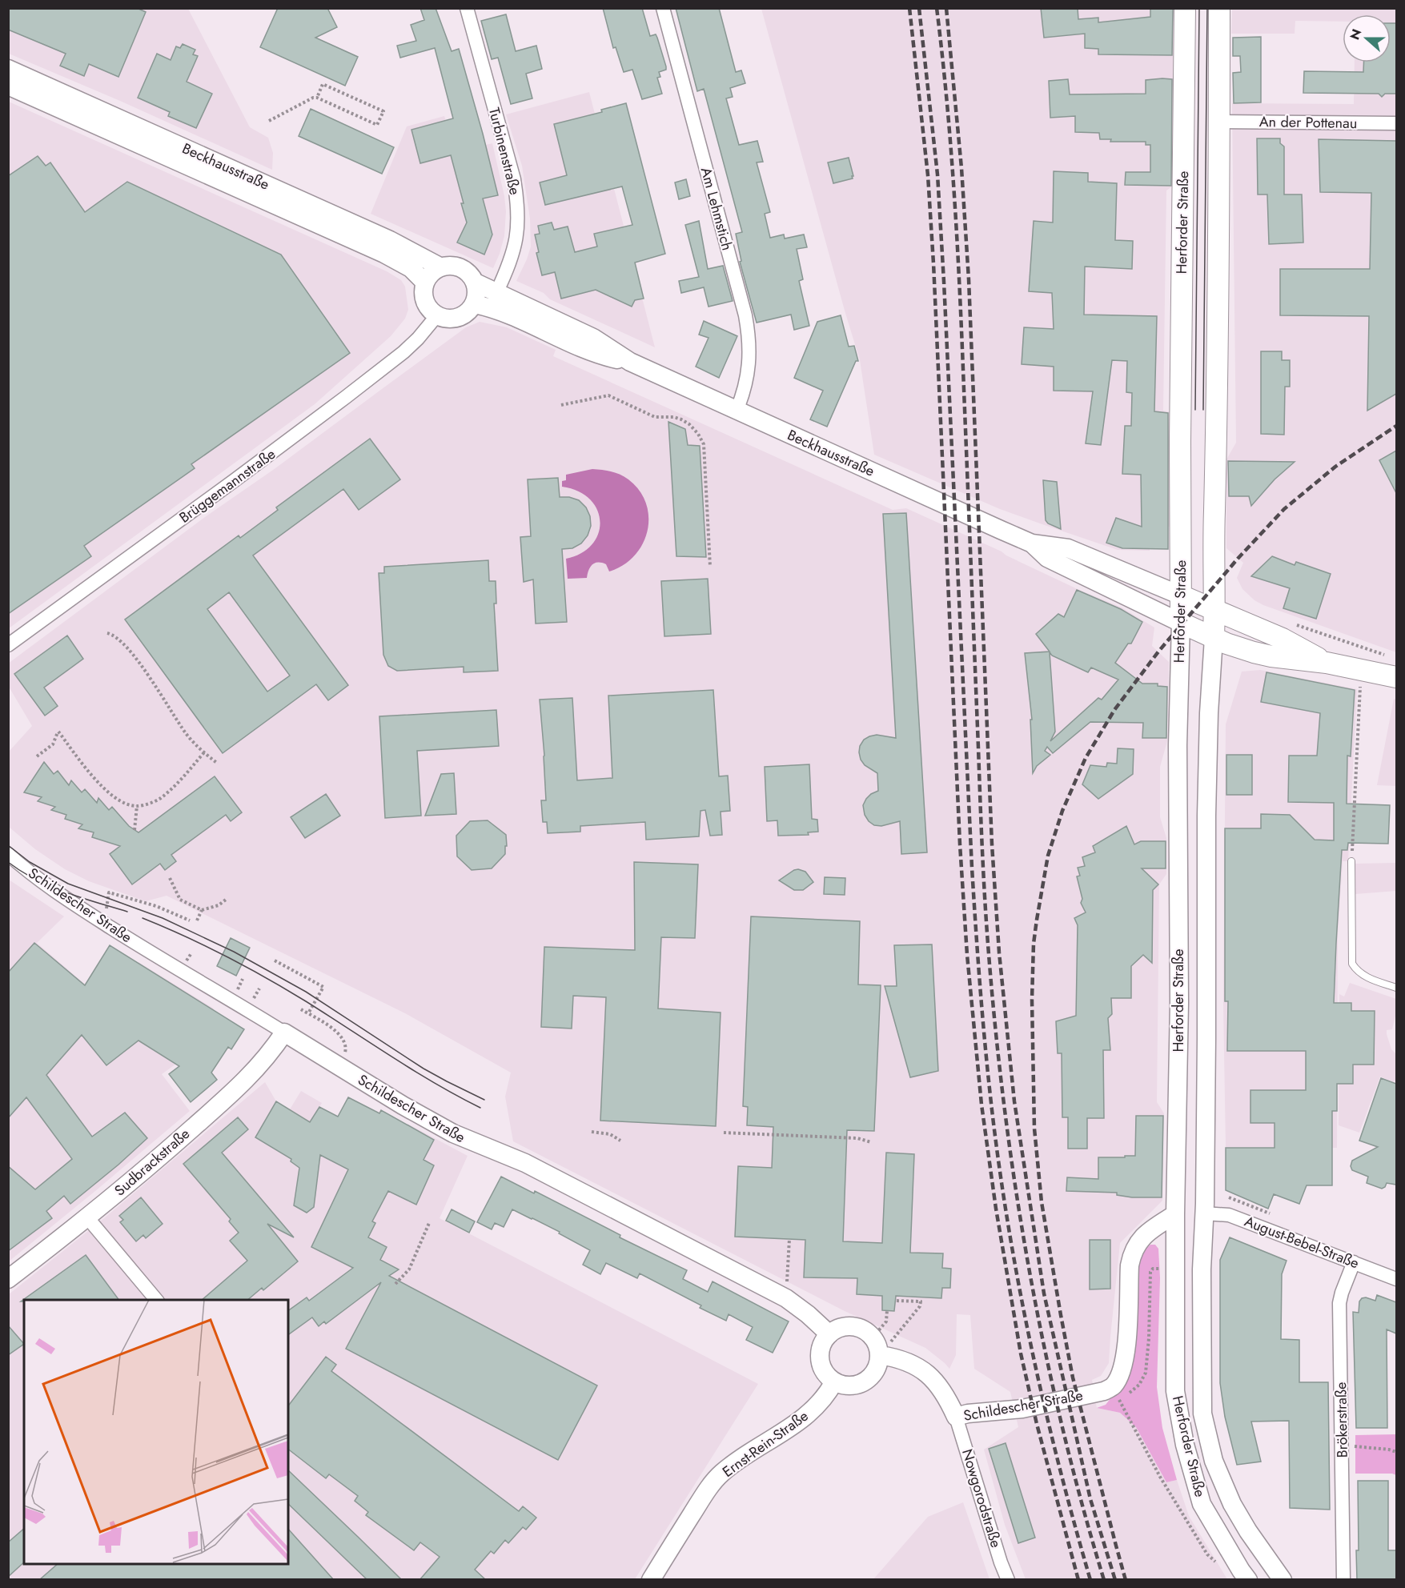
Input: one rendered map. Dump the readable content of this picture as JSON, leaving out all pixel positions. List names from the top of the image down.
{
  "streets": {
    "main road": ["Beckhausstraße", "Herforder Straße"],
    "street": [
      "An der Pottenau",
      "Turbinenstraße",
      "Am Lehmstich",
      "Brüggemannstraße",
      "Schildescher Straße",
      "Sudbrackstraße",
      "August-Bebel-Straße",
      "Brökerstraße",
      "Ernst-Rein-Straße",
      "Nowgorodstraße"
    ]
  },
  "crossings": [
    ["An der Pottenau", "Herforder Straße"],
    ["Turbinenstraße", "Beckhausstraße"],
    ["Beckhausstraße", "Am Lehmstich"],
    ["Beckhausstraße", "Herforder Straße"],
    ["Beckhausstraße", "Brüggemannstraße"],
    ["Herforder Straße", "Schildescher Straße"],
    ["Herforder Straße", "August-Bebel-Straße"],
    ["Schildescher Straße", "Sudbrackstraße"],
    ["Schildescher Straße", "Ernst-Rein-Straße"],
    ["Schildescher Straße", "Nowgorodstraße"],
    ["August-Bebel-Straße", "Brökerstraße"]
  ],
  "north": "left"
}
